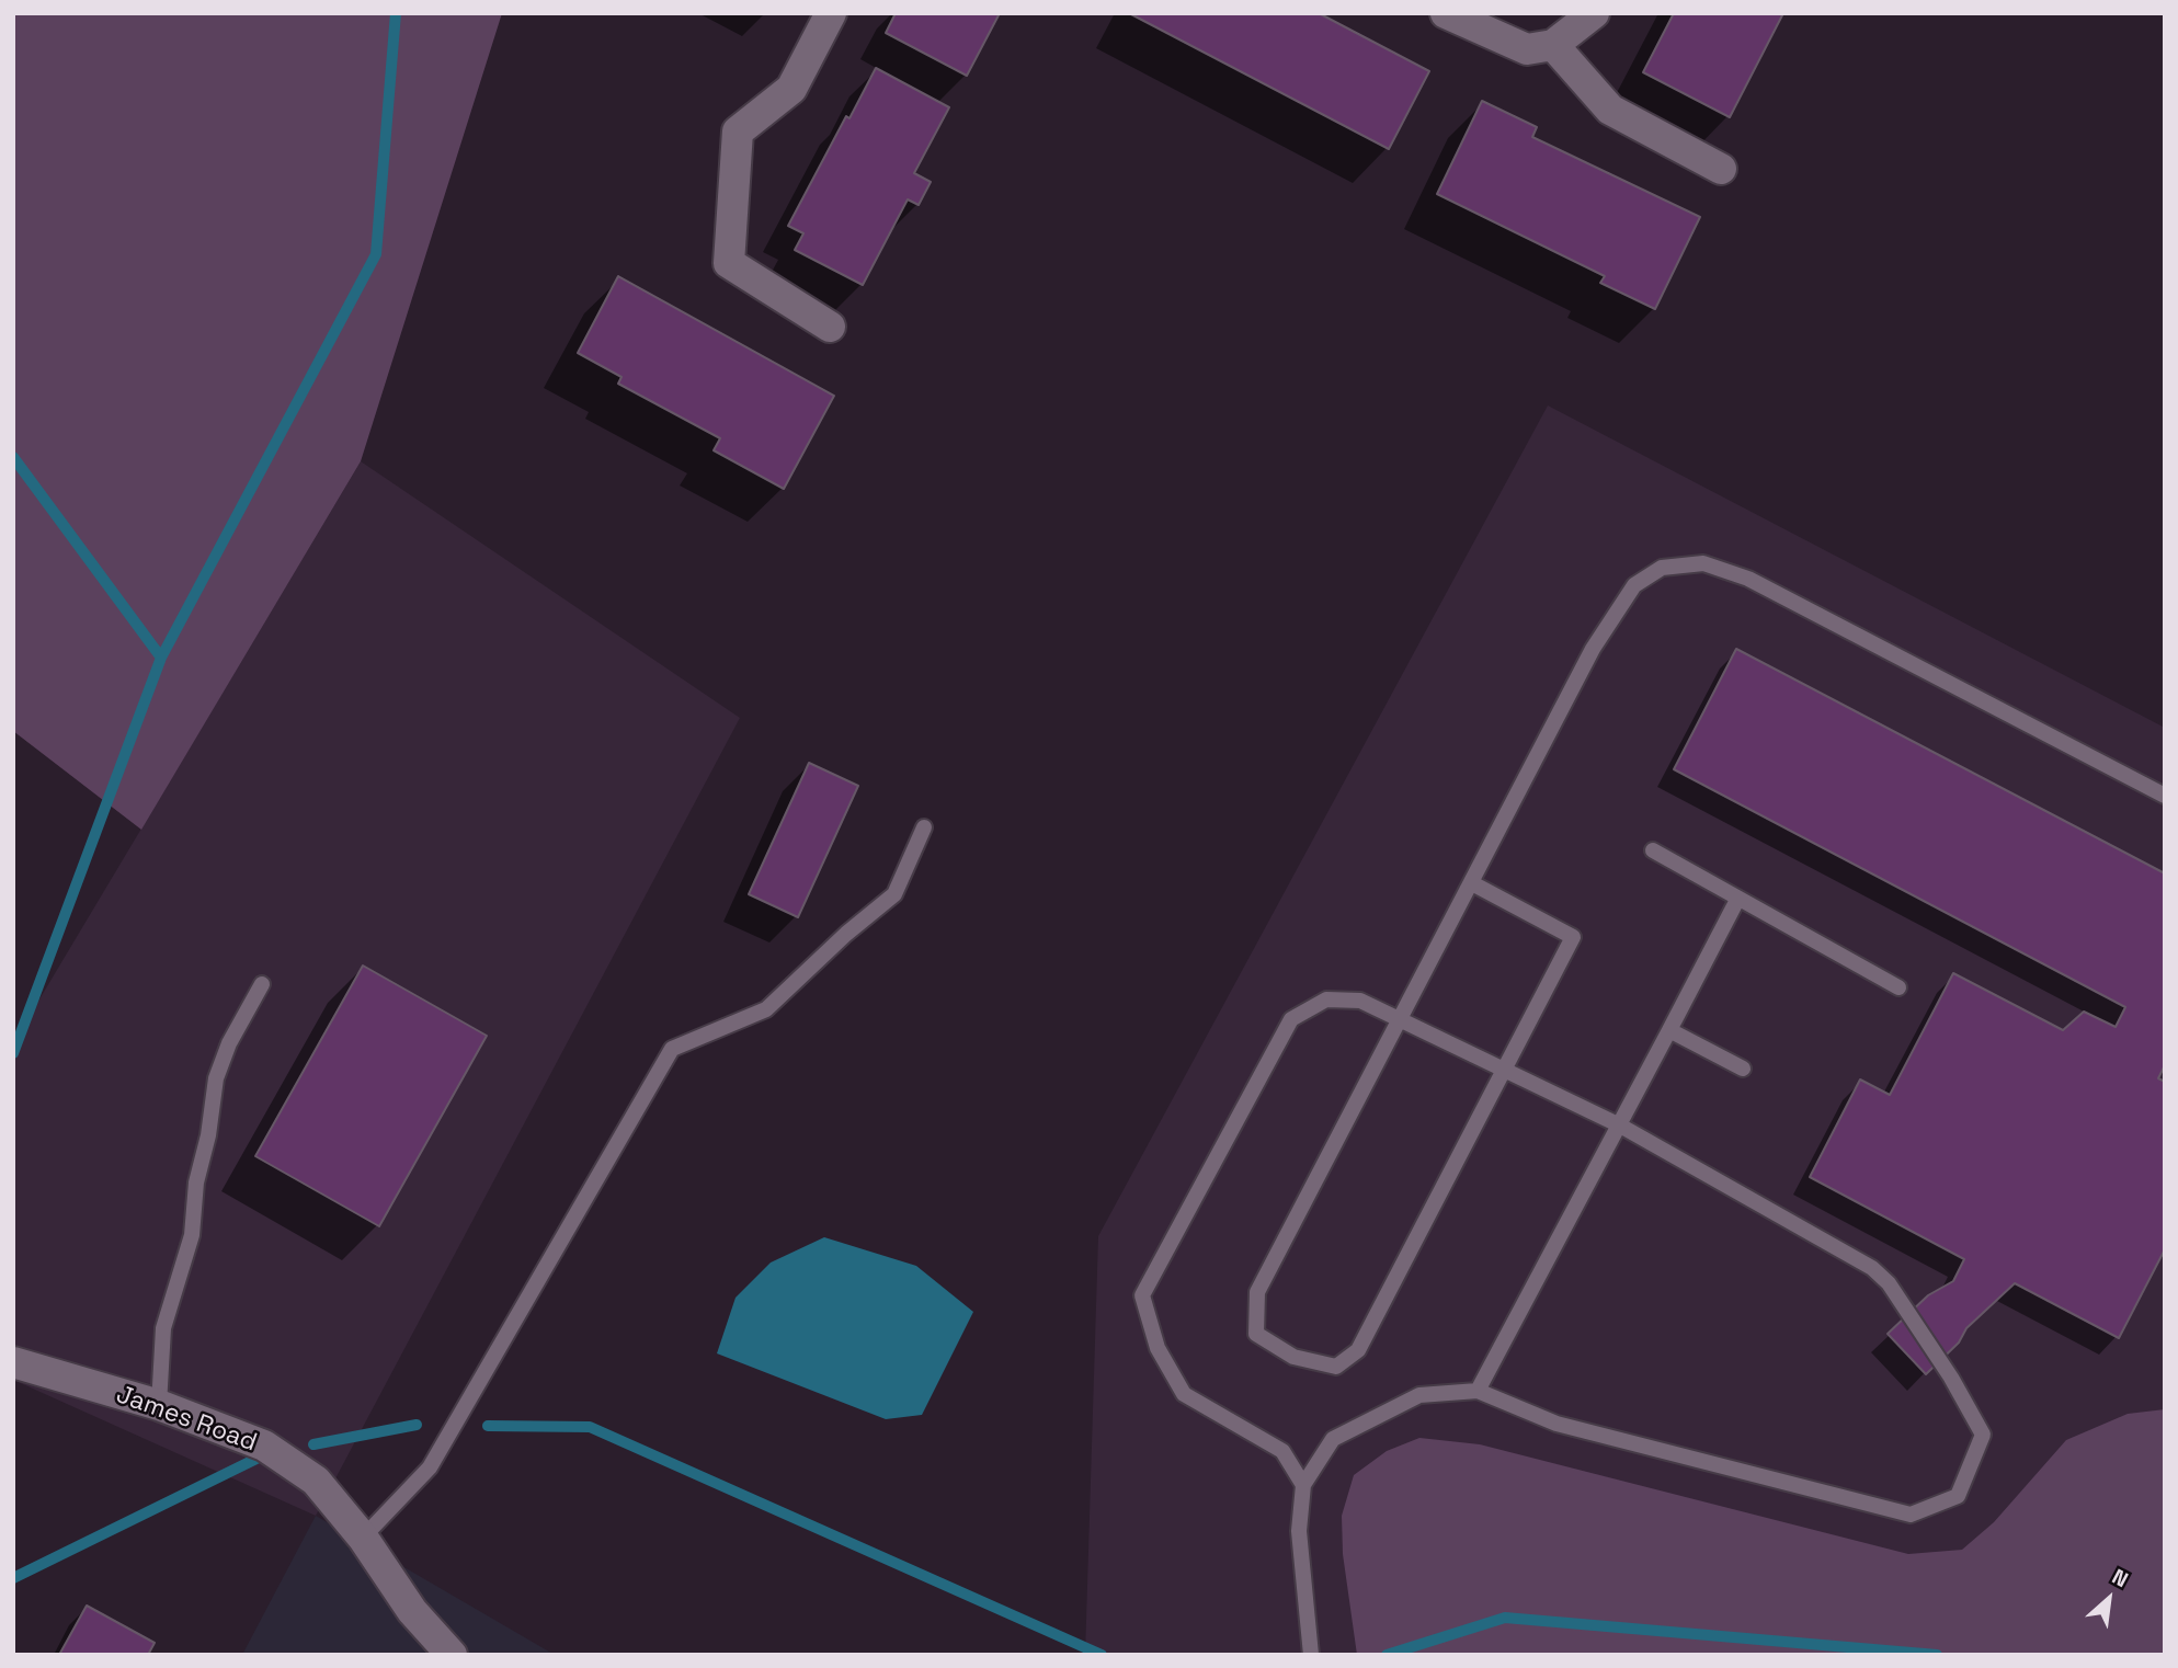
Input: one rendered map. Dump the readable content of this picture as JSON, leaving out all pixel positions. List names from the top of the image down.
{
  "streets": {
    "street": ["James Road"]
  },
  "north": "top right"
}
